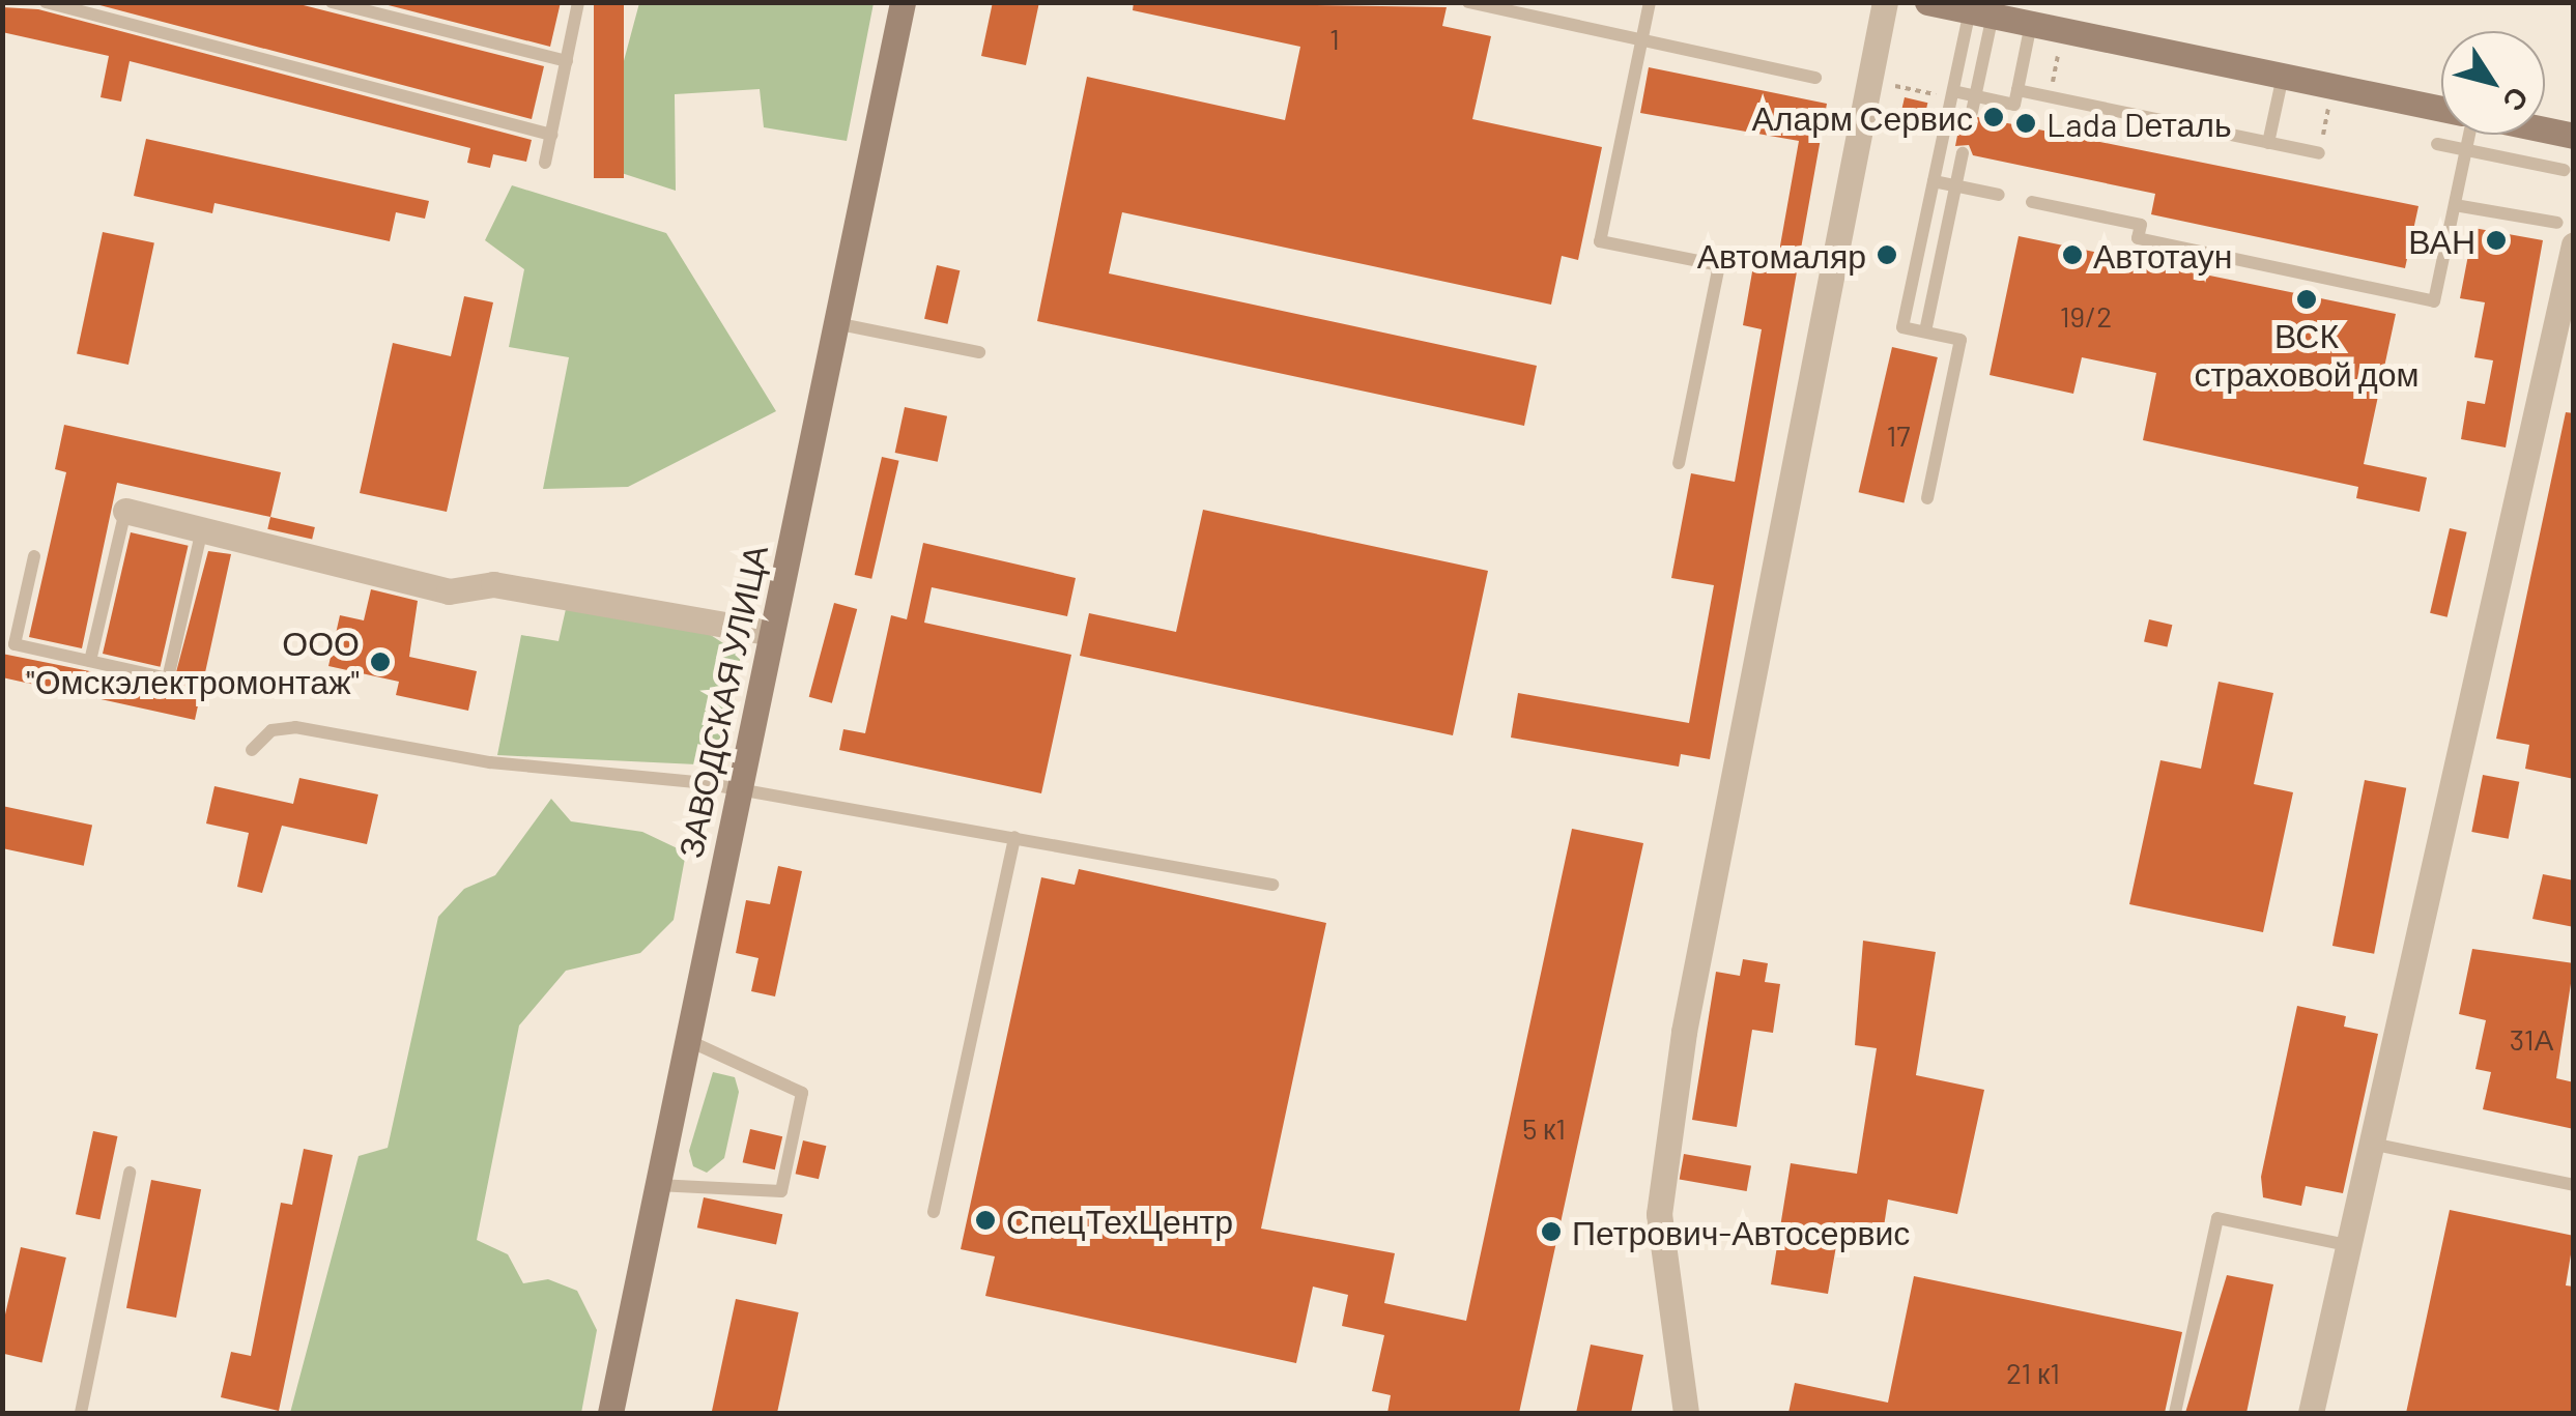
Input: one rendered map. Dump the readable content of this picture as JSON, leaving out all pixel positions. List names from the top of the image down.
{
  "streets": {
    "main road": ["ЗАВОДСКАЯ УЛИЦА"]
  },
  "places": [
    "Аларм Сервис",
    "Lada Dеталь",
    "ВАН",
    "Автомаляр",
    "Автотаун",
    "ВСК страховой дом",
    "ООО \"Омскэлектромонтаж\"",
    "СпецТехЦентр",
    "Петрович-Автосервис"
  ],
  "house_numbers": [
    "1",
    "19/2",
    "17",
    "31А",
    "5 к1",
    "21 к1"
  ],
  "north": "bottom right"
}
